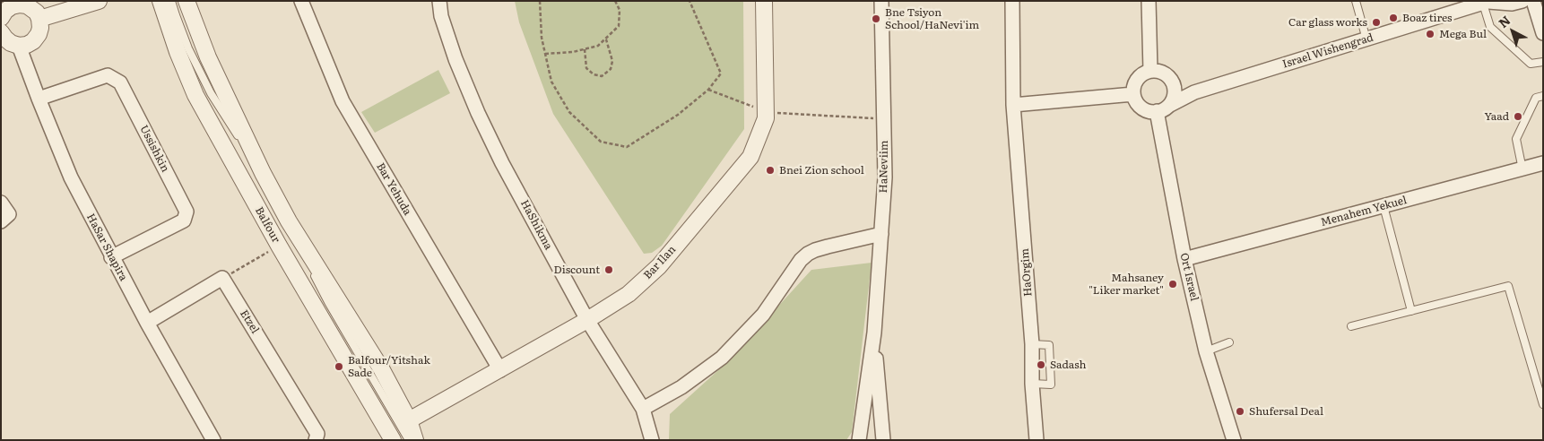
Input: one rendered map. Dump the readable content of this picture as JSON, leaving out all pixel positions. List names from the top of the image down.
{
  "streets": {
    "street": [
      "Israel Wishengrad",
      "Ussishkin",
      "HaNeviim",
      "Bar Yehuda",
      "Menahem Yekuel",
      "Balfour",
      "HaShikma",
      "HaSar Shapira",
      "Bar Ilan",
      "HaOrgim",
      "Ort Israel",
      "Etzel"
    ]
  },
  "crossings": [
    ["Israel Wishengrad", "Ort Israel"],
    ["Ussishkin", "HaSar Shapira"],
    ["Bar Yehuda", "Bar Ilan"],
    ["Menahem Yekuel", "Ort Israel"],
    ["Balfour", "Bar Ilan"],
    ["HaShikma", "Bar Ilan"]
  ],
  "places": [
    "Boaz tires",
    "Bne Tsiyon School/HaNevi'im",
    "Car glass works",
    "Mega Bul",
    "Yaad",
    "Bnei Zion school",
    "Discount",
    "Mahsaney \"Liker market\"",
    "Sadash",
    "Balfour/Yitshak Sade",
    "Shufersal Deal"
  ],
  "north": "top left"
}
